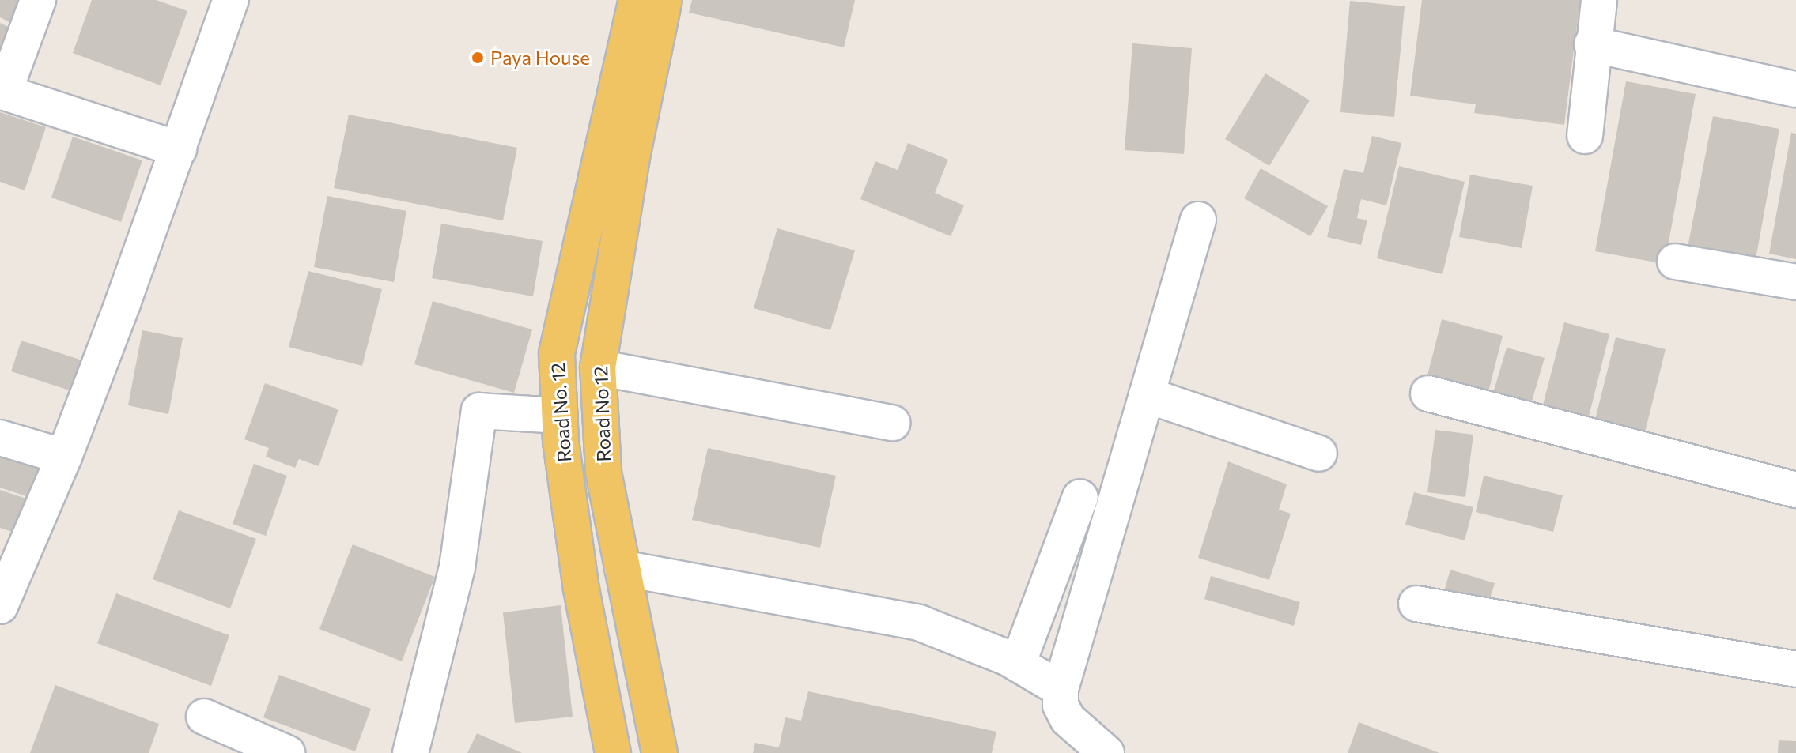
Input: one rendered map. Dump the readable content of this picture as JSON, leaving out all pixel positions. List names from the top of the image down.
{
  "streets": {
    "main road": ["Road No. 12", "Road No 12"]
  },
  "places": ["Paya House"]
}
